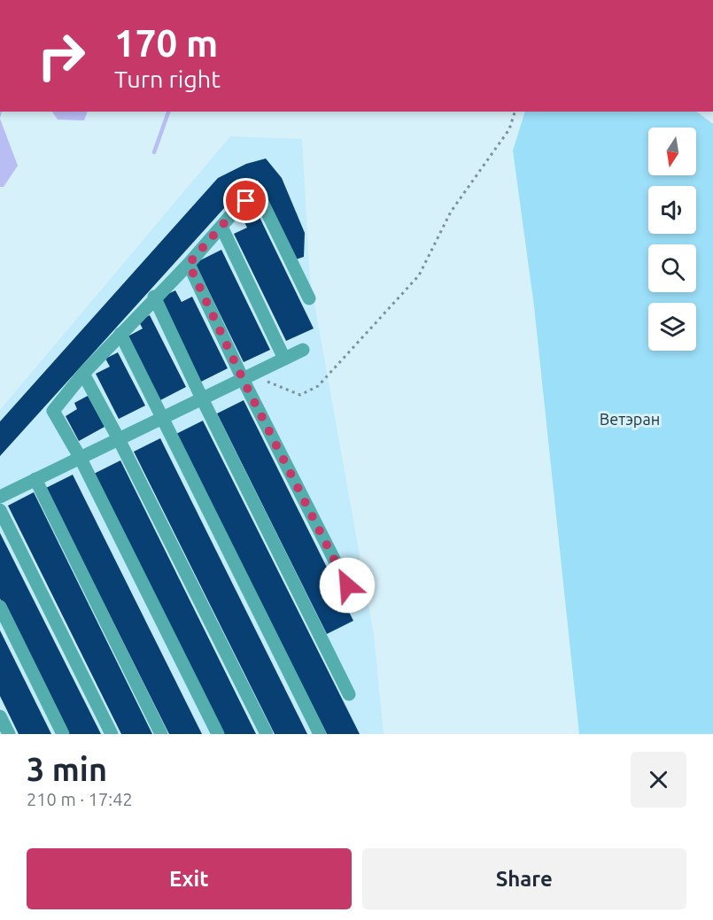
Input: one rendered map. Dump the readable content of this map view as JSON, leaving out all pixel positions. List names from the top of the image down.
{
  "parks": ["Ветэран"],
  "north": "bottom",
  "page": {
    "turn": ["170 m", "Turn right"],
    "heading": ["3 min", "210 m · 17:42"],
    "buttons": ["Exit", "Share"]
  }
}
